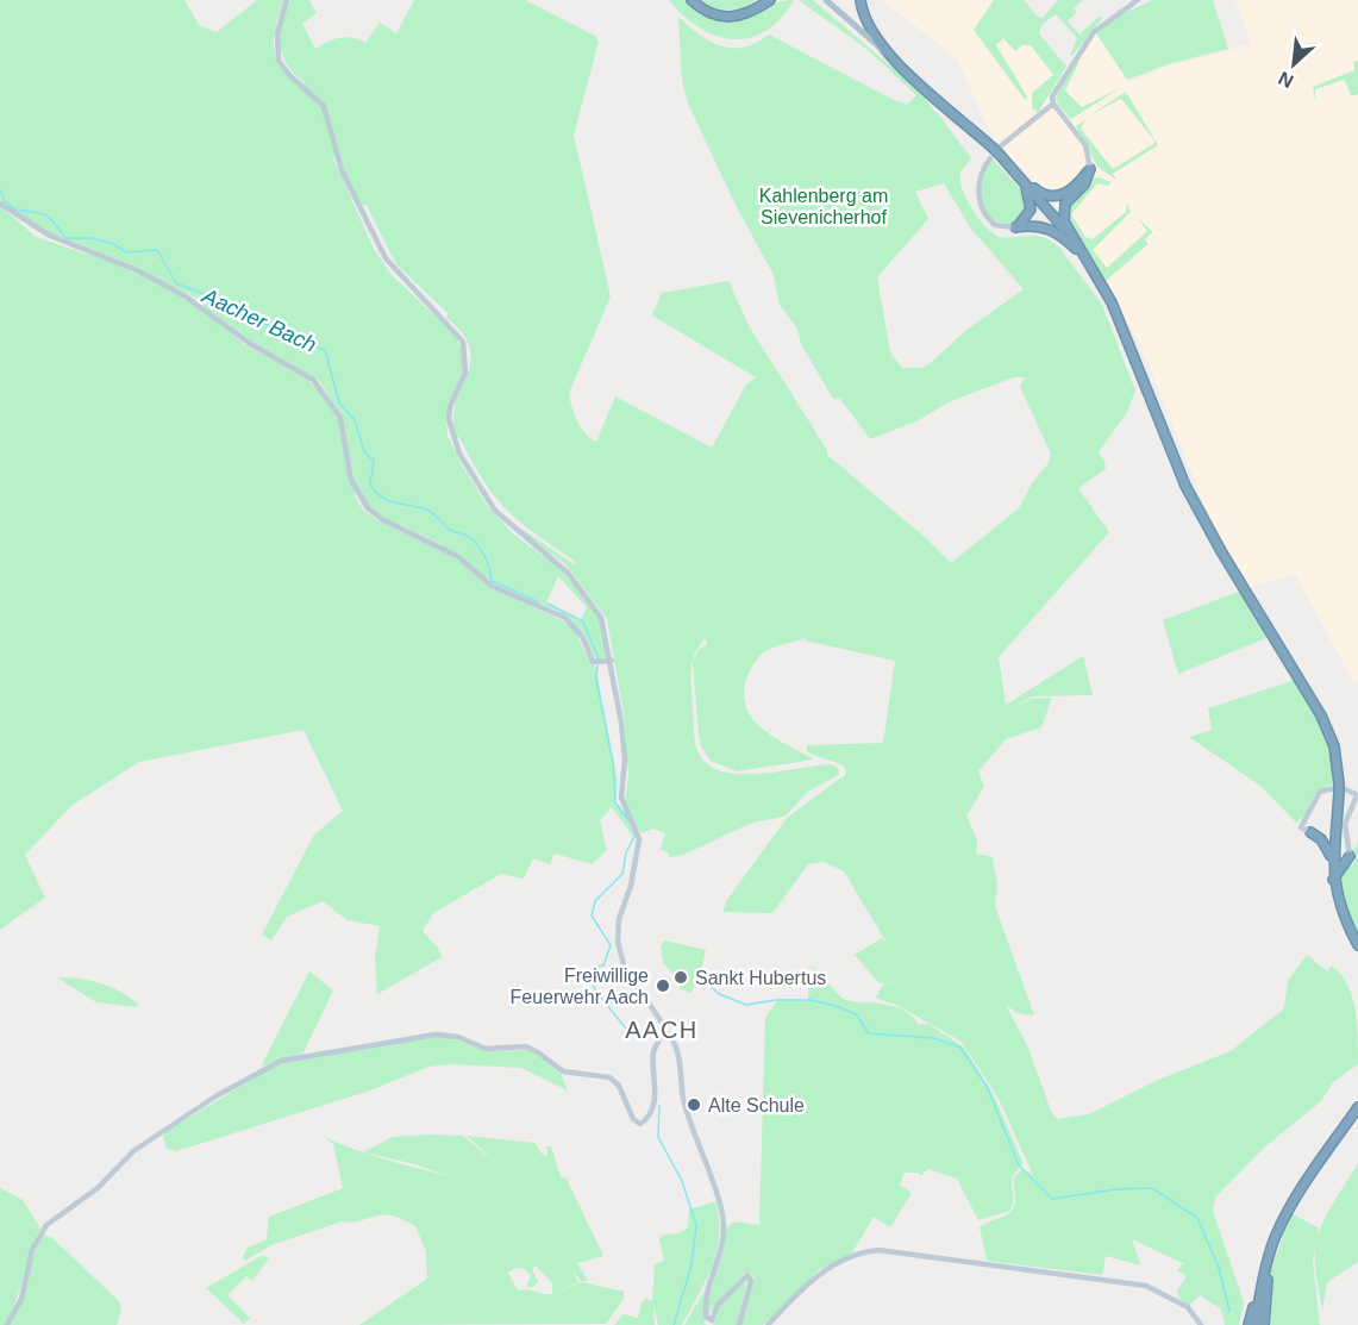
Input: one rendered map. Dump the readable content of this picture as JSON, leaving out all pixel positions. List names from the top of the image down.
{
  "districts": ["AACH"],
  "water": ["Aacher Bach"],
  "parks": ["Kahlenberg am Sievenicherhof"],
  "places": ["Sankt Hubertus", "Freiwillige Feuerwehr Aach", "Alte Schule"],
  "north": "bottom left"
}
